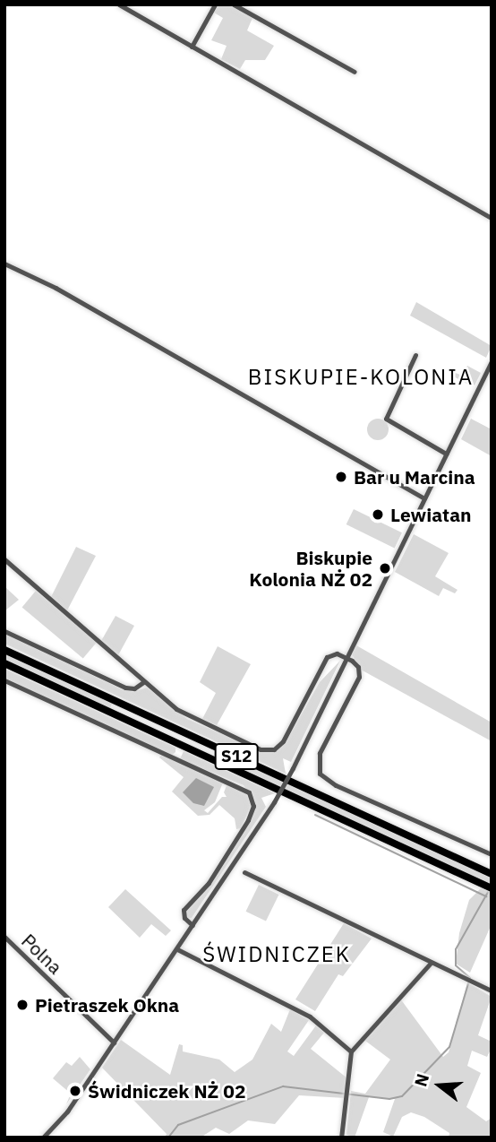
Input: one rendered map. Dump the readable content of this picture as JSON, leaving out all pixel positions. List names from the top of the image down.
{
  "streets": {
    "highway": ["S12"],
    "street": ["Polna"]
  },
  "districts": ["BISKUPIE-KOLONIA", "ŚWIDNICZEK"],
  "places": [
    "Bar u Marcina",
    "Lewiatan",
    "Biskupie Kolonia NŻ 02",
    "Pietraszek Okna",
    "Świdniczek NŻ 02"
  ],
  "north": "left"
}
